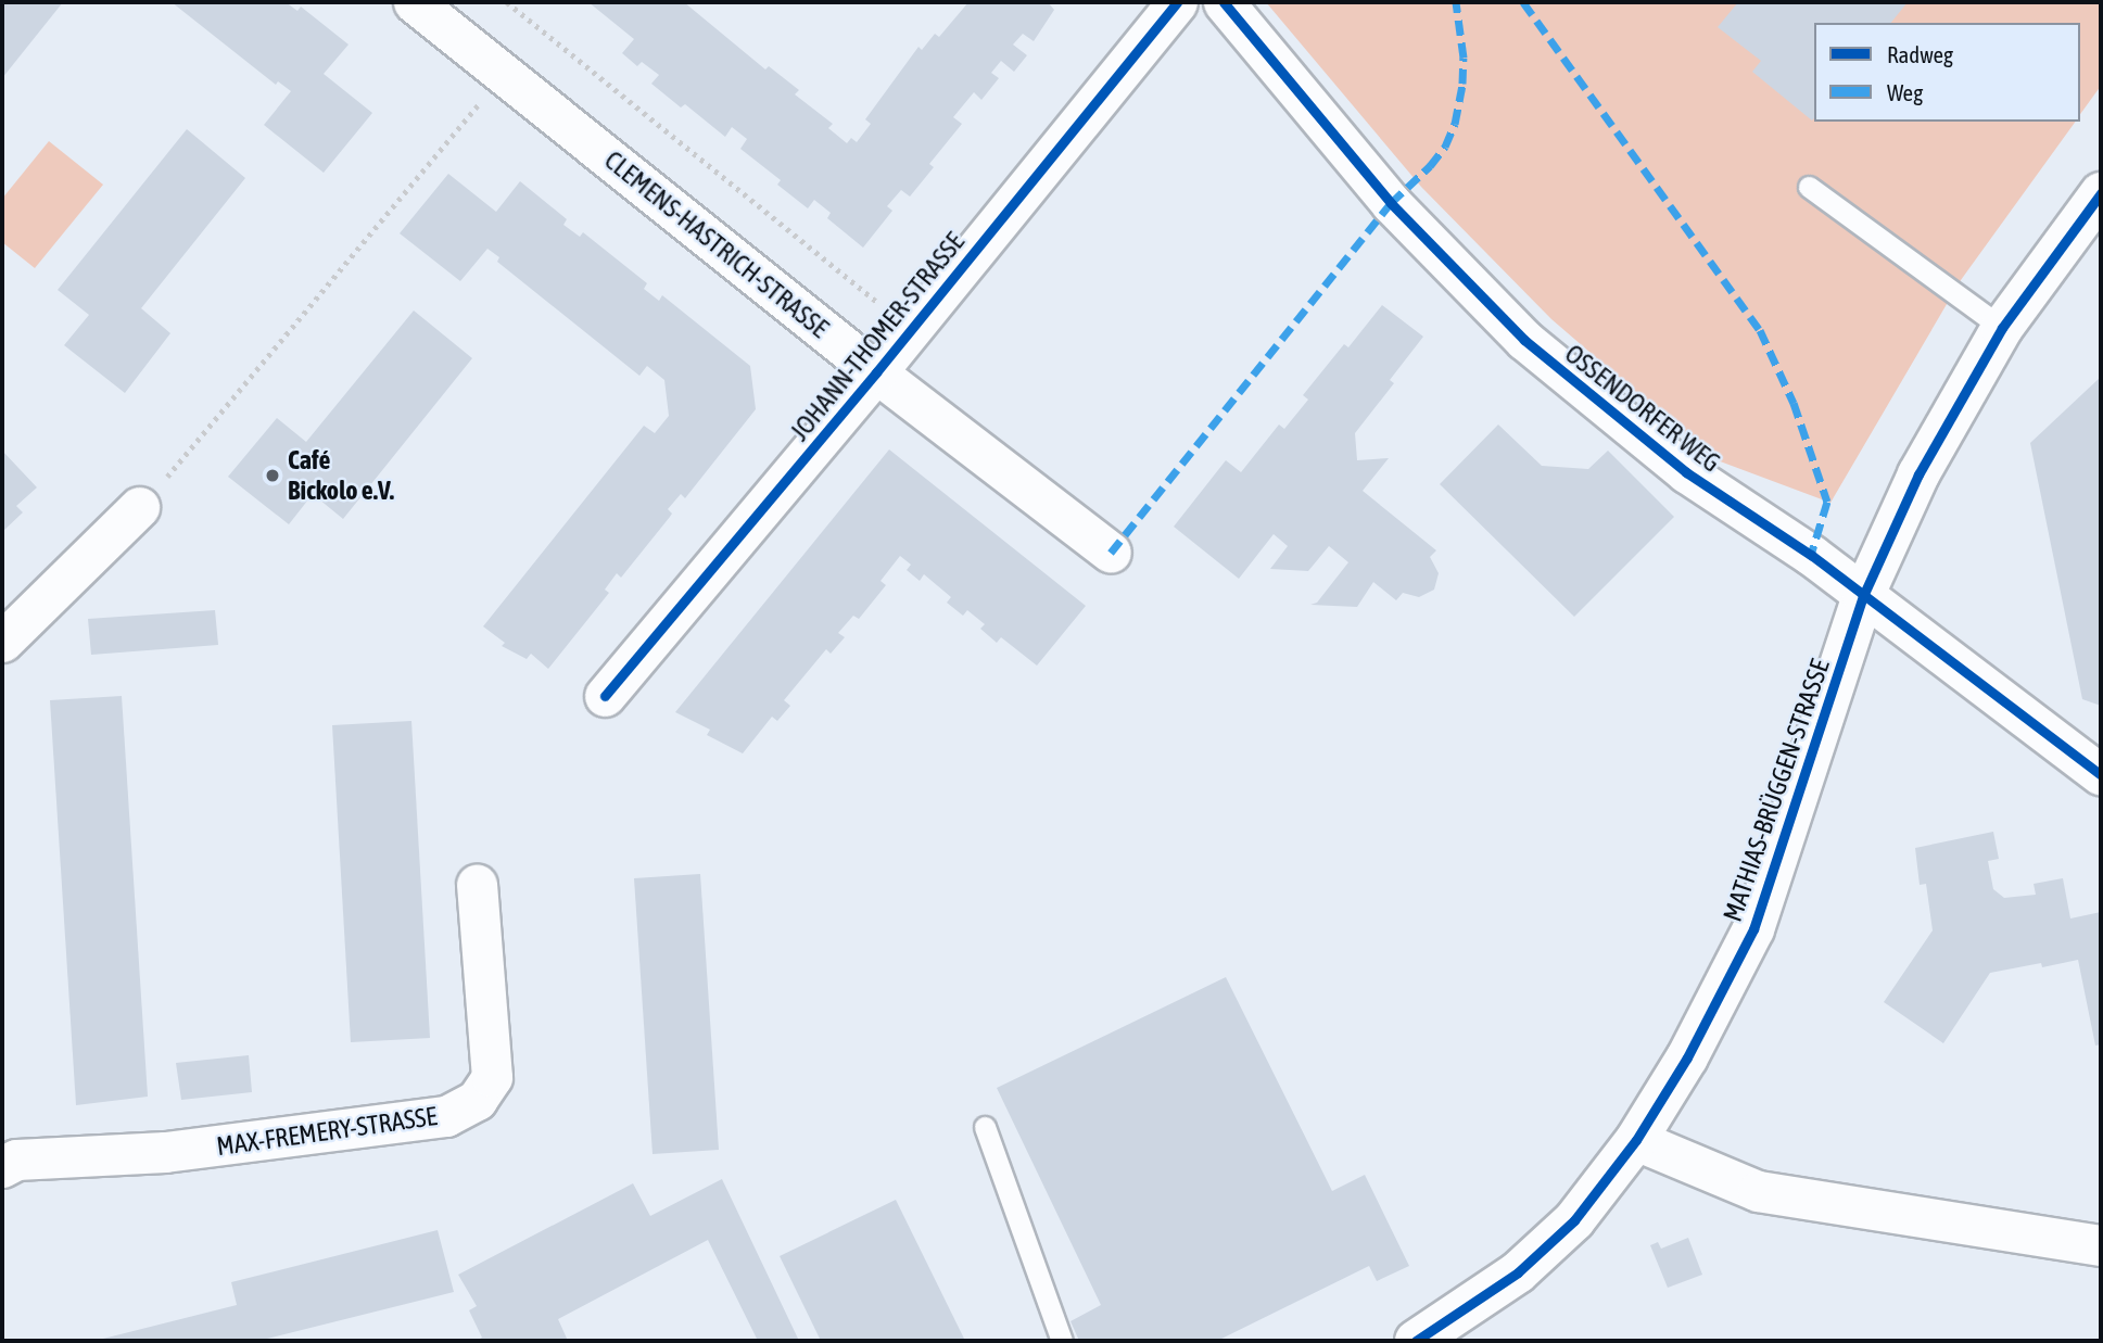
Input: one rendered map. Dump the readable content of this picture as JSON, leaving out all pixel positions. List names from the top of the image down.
{
  "streets": {
    "street": [
      "CLEMENS-HASTRICH-STRASSE",
      "JOHANN-THOMER-STRASSE",
      "OSSENDORFER WEG",
      "MATHIAS-BRÜGGEN-STRASSE",
      "MAX-FREMERY-STRASSE"
    ]
  },
  "crossings": [
    ["CLEMENS-HASTRICH-STRASSE", "JOHANN-THOMER-STRASSE"],
    ["OSSENDORFER WEG", "MATHIAS-BRÜGGEN-STRASSE"]
  ],
  "places": ["Café Bickolo e.V."],
  "legend": ["Radweg", "Weg"]
}
